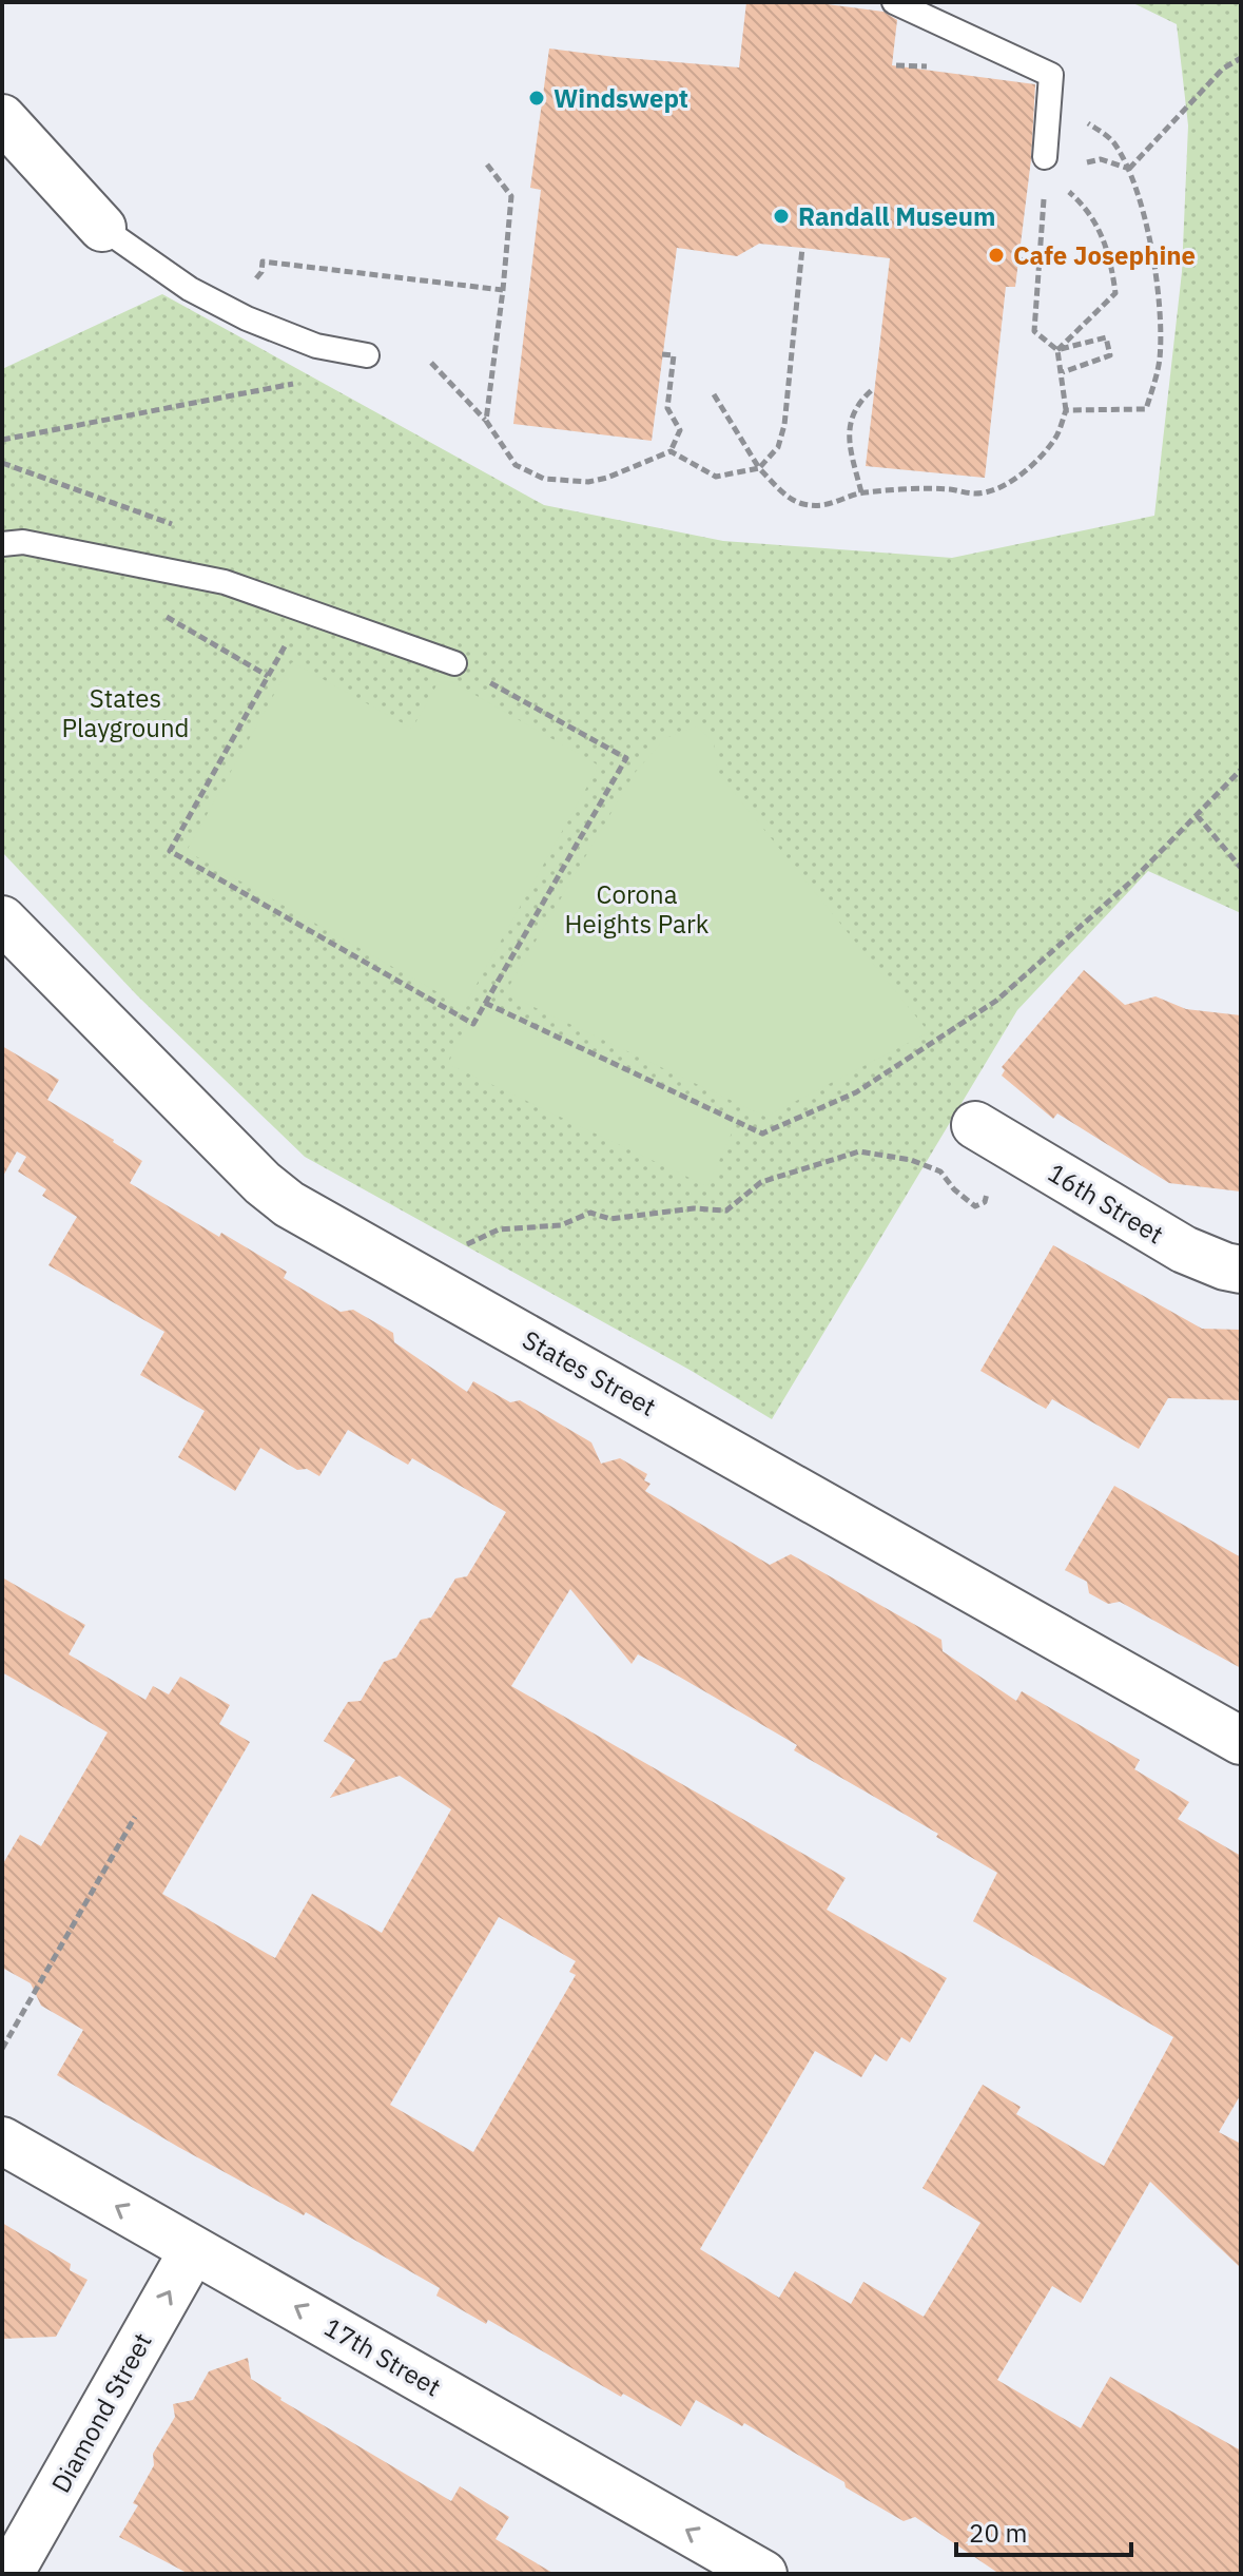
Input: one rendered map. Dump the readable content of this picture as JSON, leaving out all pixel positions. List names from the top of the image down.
{
  "streets": {
    "street": [
      "16th Street",
      "States Street",
      "17th Street",
      "Diamond Street"
    ]
  },
  "crossings": [
    ["17th Street", "Diamond Street"]
  ],
  "one_way": ["17th Street", "Diamond Street"],
  "parks": ["States Playground", "Corona Heights Park"],
  "places": ["Windswept", "Randall Museum", "Cafe Josephine"],
  "scale_bar": "20 m"
}
